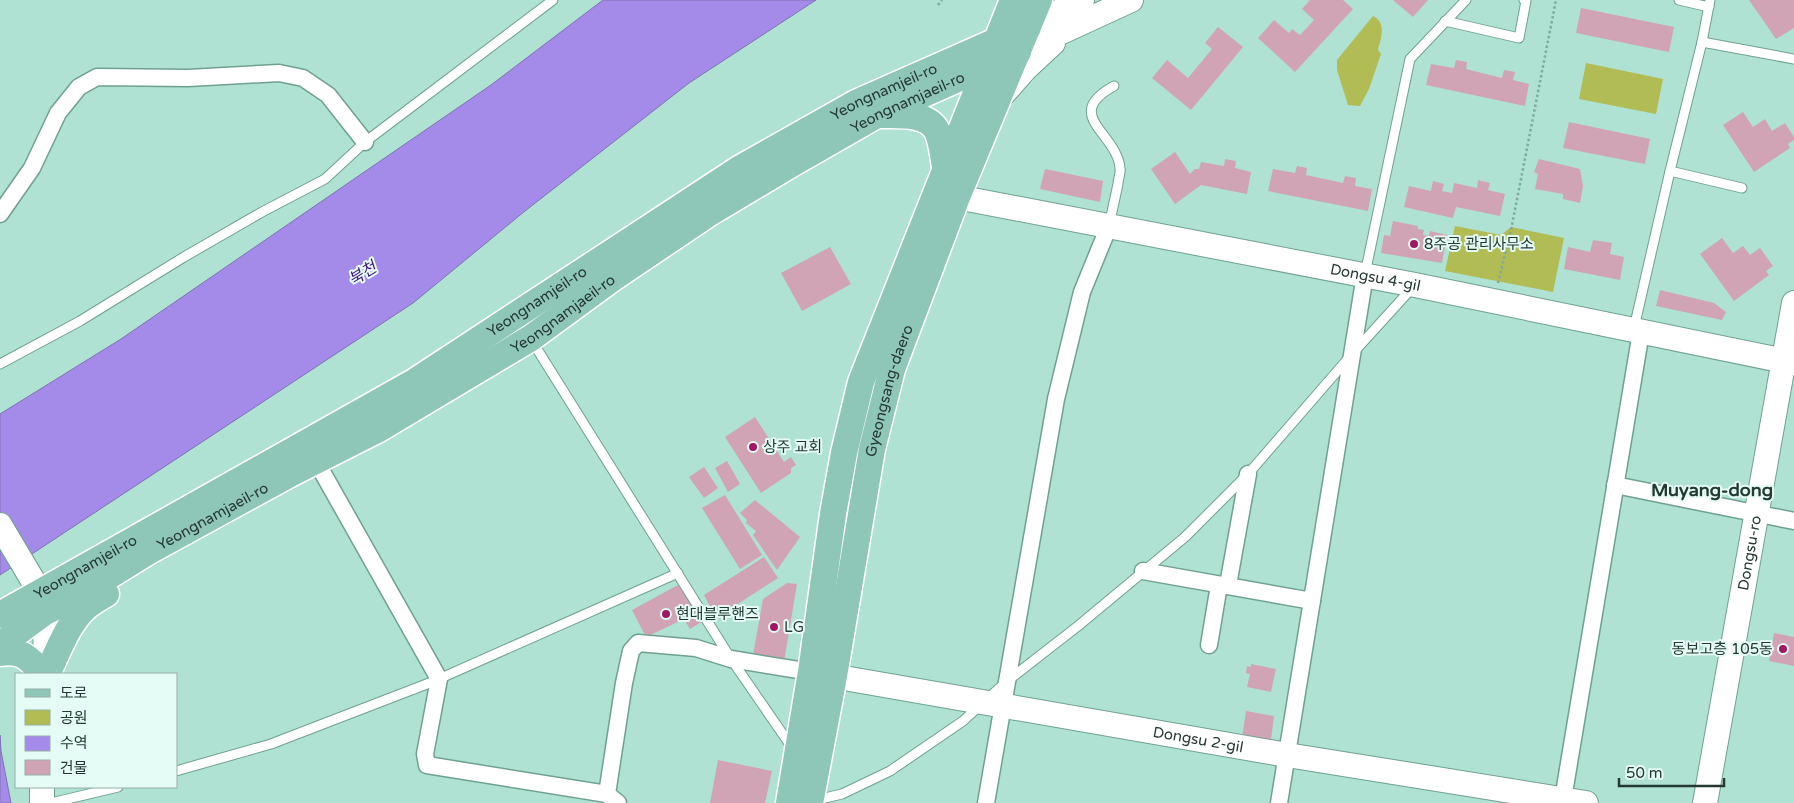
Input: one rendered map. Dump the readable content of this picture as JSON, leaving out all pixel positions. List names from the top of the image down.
{
  "streets": {
    "main road": ["Yeongnamjeil-ro", "Yeongnamjaeil-ro", "Gyeongsang-daero"],
    "street": ["Dongsu 4-gil", "Dongsu-ro", "Dongsu 2-gil"]
  },
  "crossings": [
    ["Yeongnamjeil-ro", "Yeongnamjaeil-ro"],
    ["Yeongnamjeil-ro", "Gyeongsang-daero"],
    ["Yeongnamjaeil-ro", "Gyeongsang-daero"],
    ["Dongsu 4-gil", "Gyeongsang-daero"],
    ["Dongsu 4-gil", "Dongsu-ro"],
    ["Gyeongsang-daero", "Dongsu 2-gil"]
  ],
  "districts": ["Muyang-dong"],
  "water": ["북천"],
  "places": [
    "8주공 관리사무소",
    "상주 교회",
    "현대블루핸즈",
    "LG",
    "동보고층 105동"
  ],
  "legend": [
    "도로",
    "공원",
    "수역",
    "건물"
  ],
  "scale_bar": "50 m"
}
